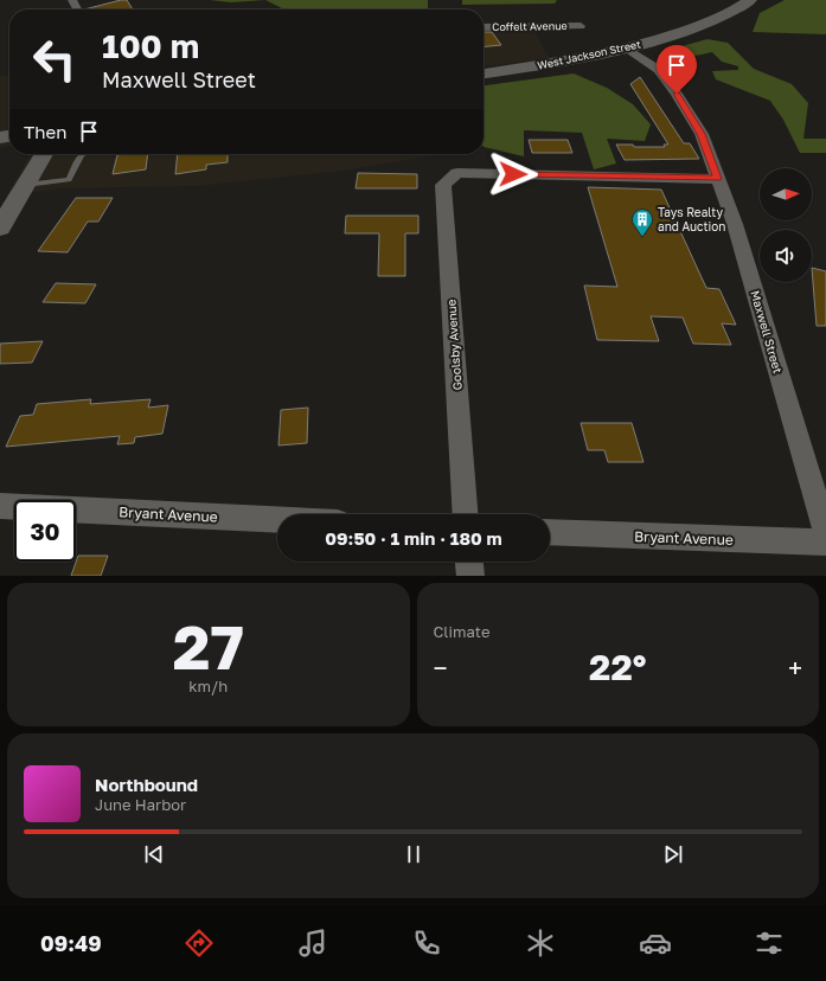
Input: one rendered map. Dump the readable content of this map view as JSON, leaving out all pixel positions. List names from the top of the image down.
{
  "streets": {
    "street": [
      "Coffelt Avenue",
      "West Jackson Street",
      "Maxwell Street",
      "Goolsby Avenue",
      "Bryant Avenue"
    ]
  },
  "crossings": [
    ["West Jackson Street", "Maxwell Street"],
    ["Maxwell Street", "Goolsby Avenue"]
  ],
  "places": {
    "building": ["Tays Realty and Auction"]
  },
  "north": "right",
  "page": {
    "turn": ["100 m", "Maxwell Street"],
    "then": "Then",
    "limit": "30",
    "trip": "09:50 · 1 min · 180 m",
    "tile": [
      ["27", "km/h"],
      "Climate"
    ],
    "heat": ["−", "22°", "+"],
    "song": ["Northbound", "June Harbor"],
    "tabs": "09:49"
  }
}
